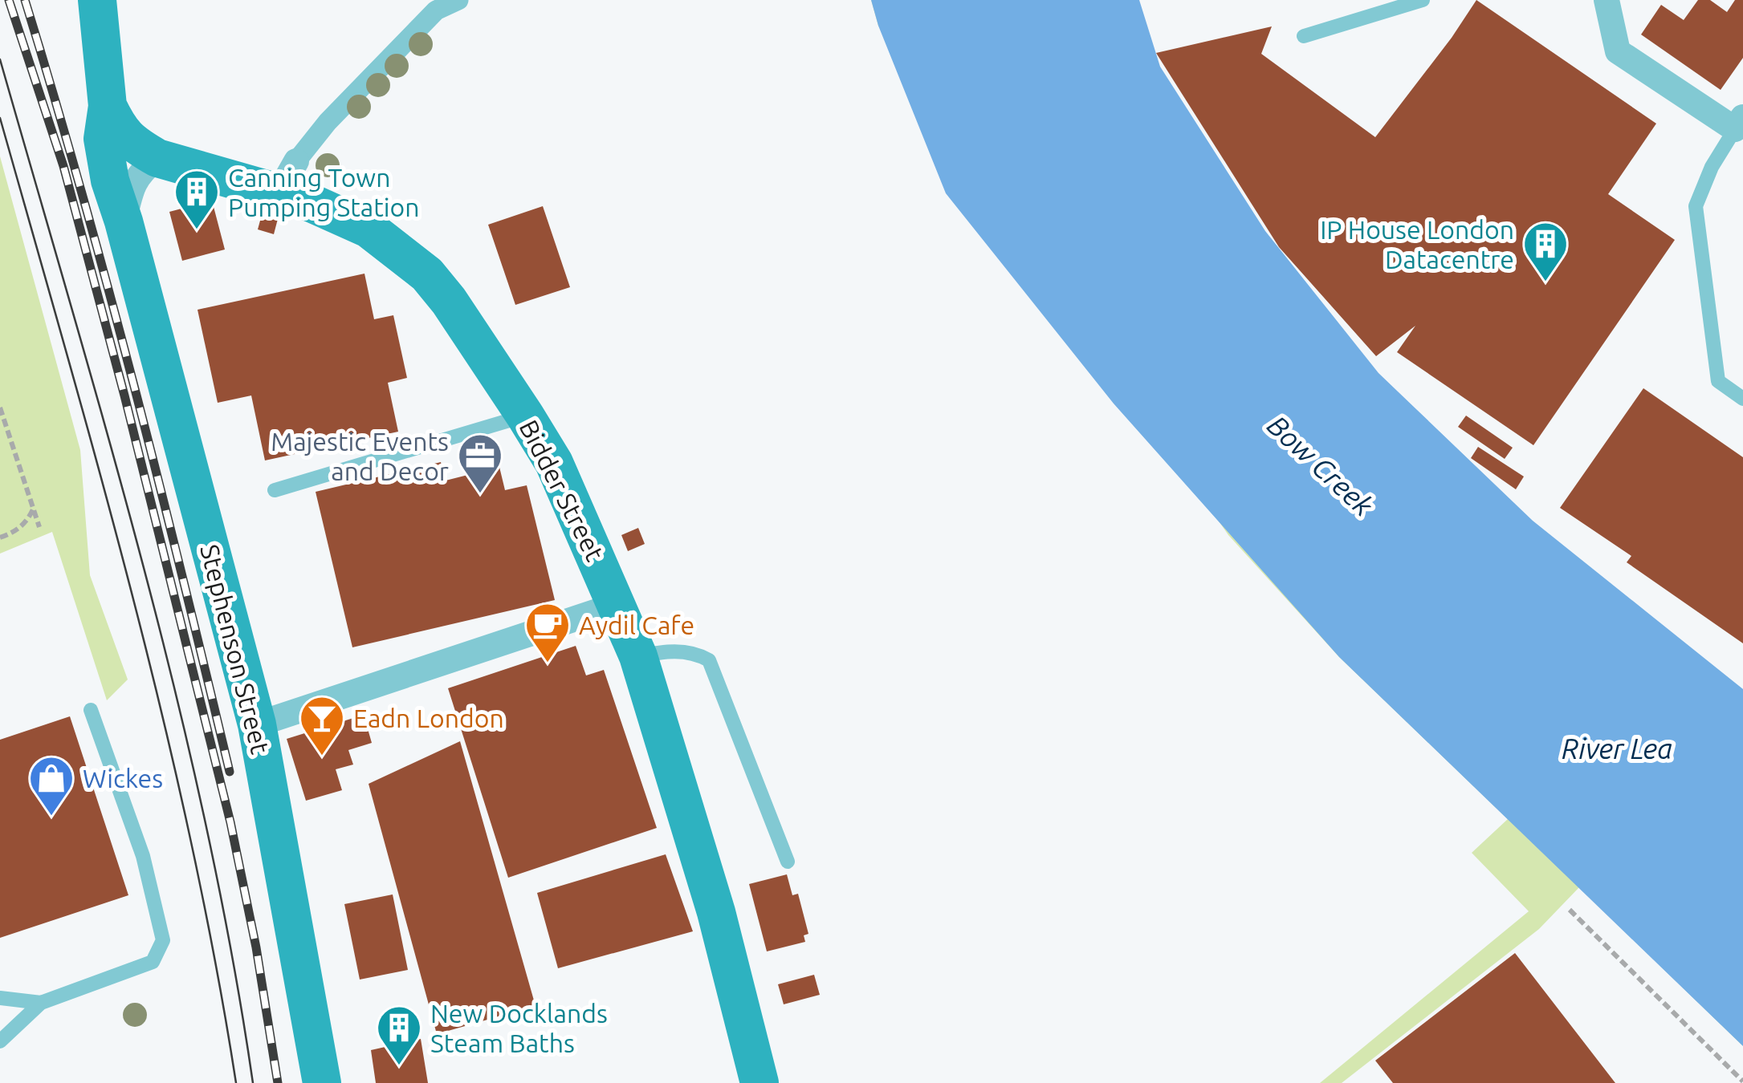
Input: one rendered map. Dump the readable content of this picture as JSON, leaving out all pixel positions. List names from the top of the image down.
{
  "streets": {
    "main road": ["Bidder Street", "Stephenson Street"]
  },
  "crossings": [
    ["Bidder Street", "Stephenson Street"]
  ],
  "water": ["Bow Creek", "River Lea"],
  "places": {
    "building": ["Canning Town Pumping Station", "IP House London Datacentre", "New Docklands Steam Baths"],
    "office": ["Majestic Events and Decor"],
    "cafe": ["Aydil Cafe"],
    "bar": ["Eadn London"],
    "shop": ["Wickes"]
  }
}
